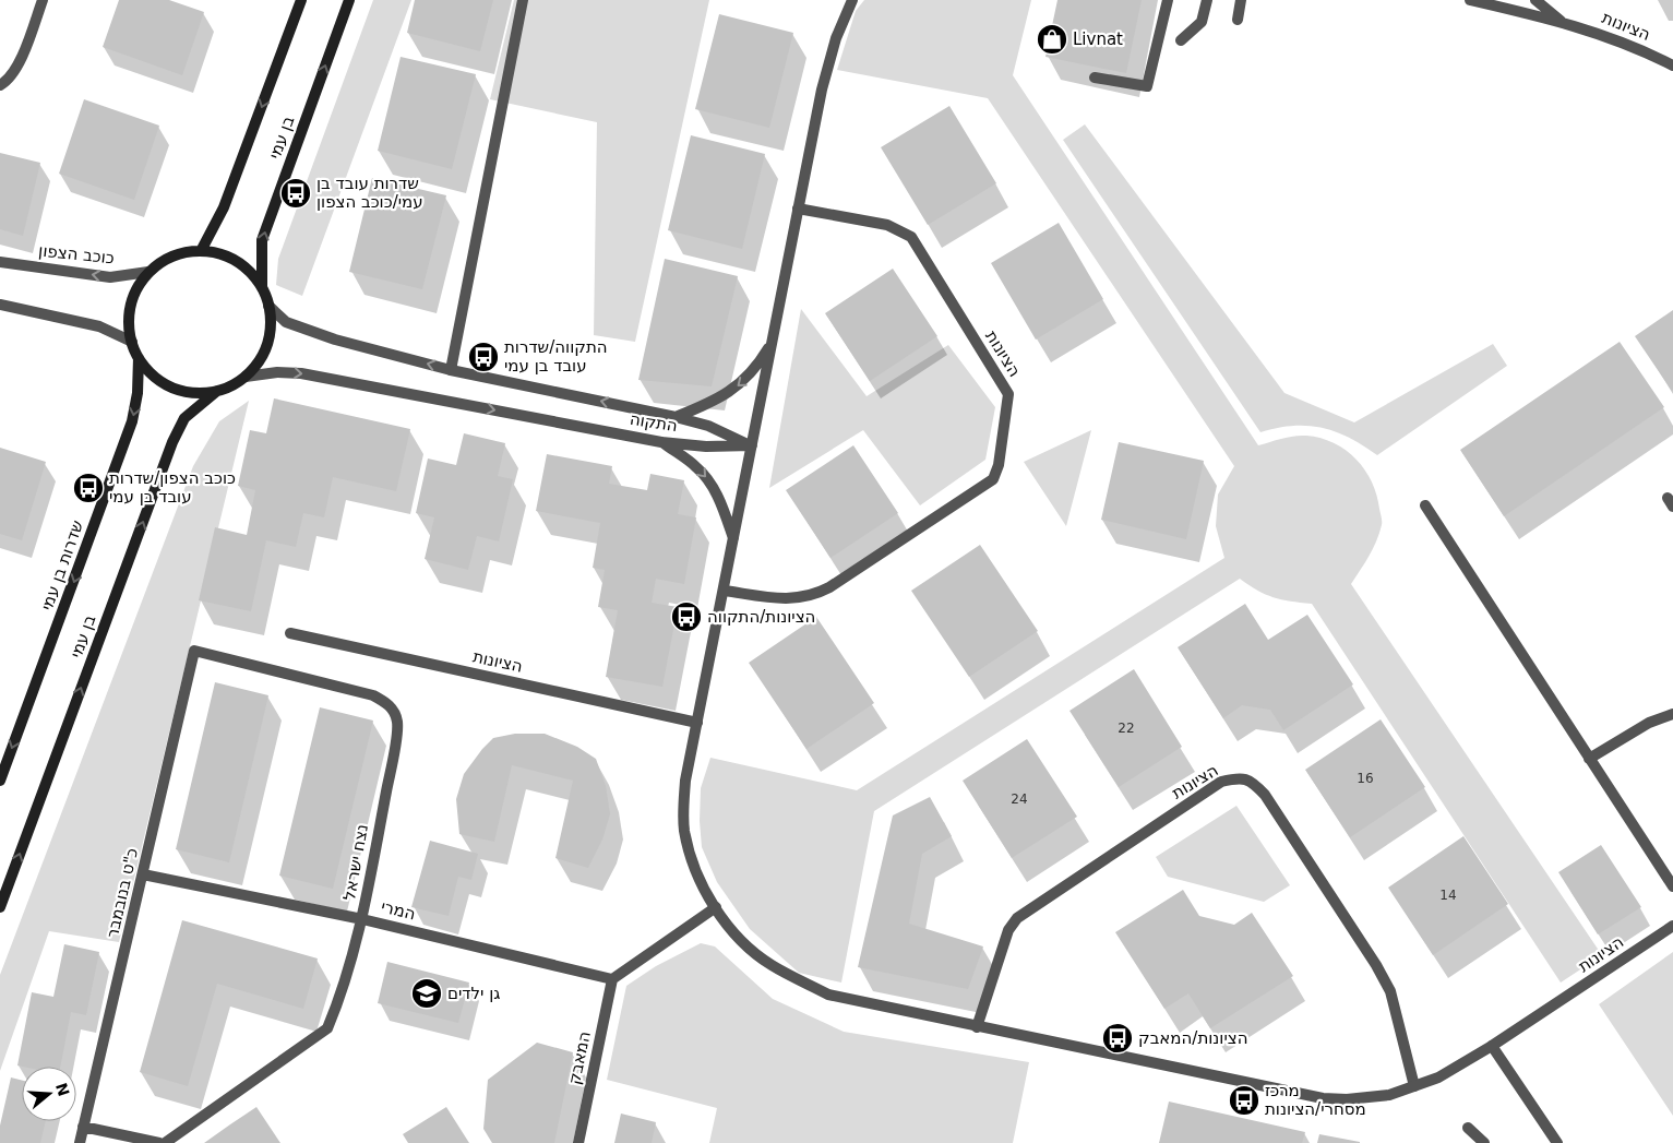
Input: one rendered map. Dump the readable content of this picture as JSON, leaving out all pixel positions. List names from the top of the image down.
{
  "streets": {
    "main road": ["בן עמי", "שדרות בן עמי"],
    "street": [
      "הציונות",
      "כוכב הצפון",
      "התקוה",
      "נצח ישראל",
      "כ\"ט בנובמבר",
      "המרי",
      "המאבק"
    ]
  },
  "crossings": [
    ["הציונות", "התקוה"],
    ["בן עמי", "כוכב הצפון"],
    ["בן עמי", "התקוה"],
    ["בן עמי", "שדרות בן עמי"],
    ["כוכב הצפון", "התקוה"],
    ["כוכב הצפון", "שדרות בן עמי"],
    ["התקוה", "שדרות בן עמי"],
    ["נצח ישראל", "כ\"ט בנובמבר"],
    ["נצח ישראל", "המרי"],
    ["כ\"ט בנובמבר", "המרי"],
    ["המרי", "המאבק"]
  ],
  "one_way": ["שדרות בן עמי"],
  "places": {
    "shop": ["Livnat"],
    "bus stop": [
      "שדרות עובד בן עמי/כוכב הצפון",
      "התקווה/שדרות עובד בן עמי",
      "כוכב הצפון/שדרות עובד בן עמי",
      "הציונות/התקווה",
      "הציונות/המאבק",
      "מרכז מסחרי/הציונות"
    ],
    "school or university": ["גן ילדים"]
  },
  "house_numbers": [
    "22",
    "16",
    "24",
    "14"
  ],
  "north": "right"
}
